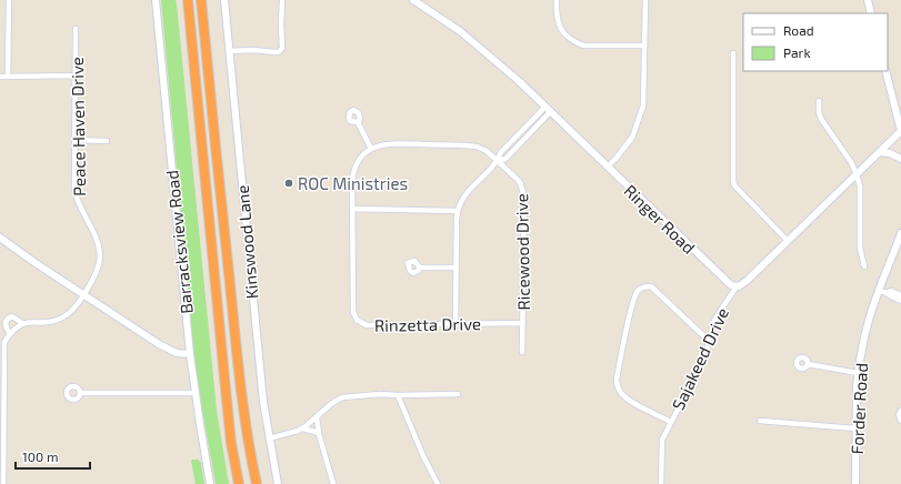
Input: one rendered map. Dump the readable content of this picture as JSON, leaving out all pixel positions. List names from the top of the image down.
{
  "streets": {
    "street": [
      "Peace Haven Drive",
      "Ringer Road",
      "Barracksview Road",
      "Kinswood Lane",
      "Ricewood Drive",
      "Rinzetta Drive",
      "Sajakeed Drive",
      "Forder Road"
    ]
  },
  "crossings": [
    ["Ringer Road", "Sajakeed Drive"],
    ["Ricewood Drive", "Rinzetta Drive"]
  ],
  "places": ["ROC Ministries"],
  "legend": ["Road", "Park"],
  "scale_bar": "100 m"
}
